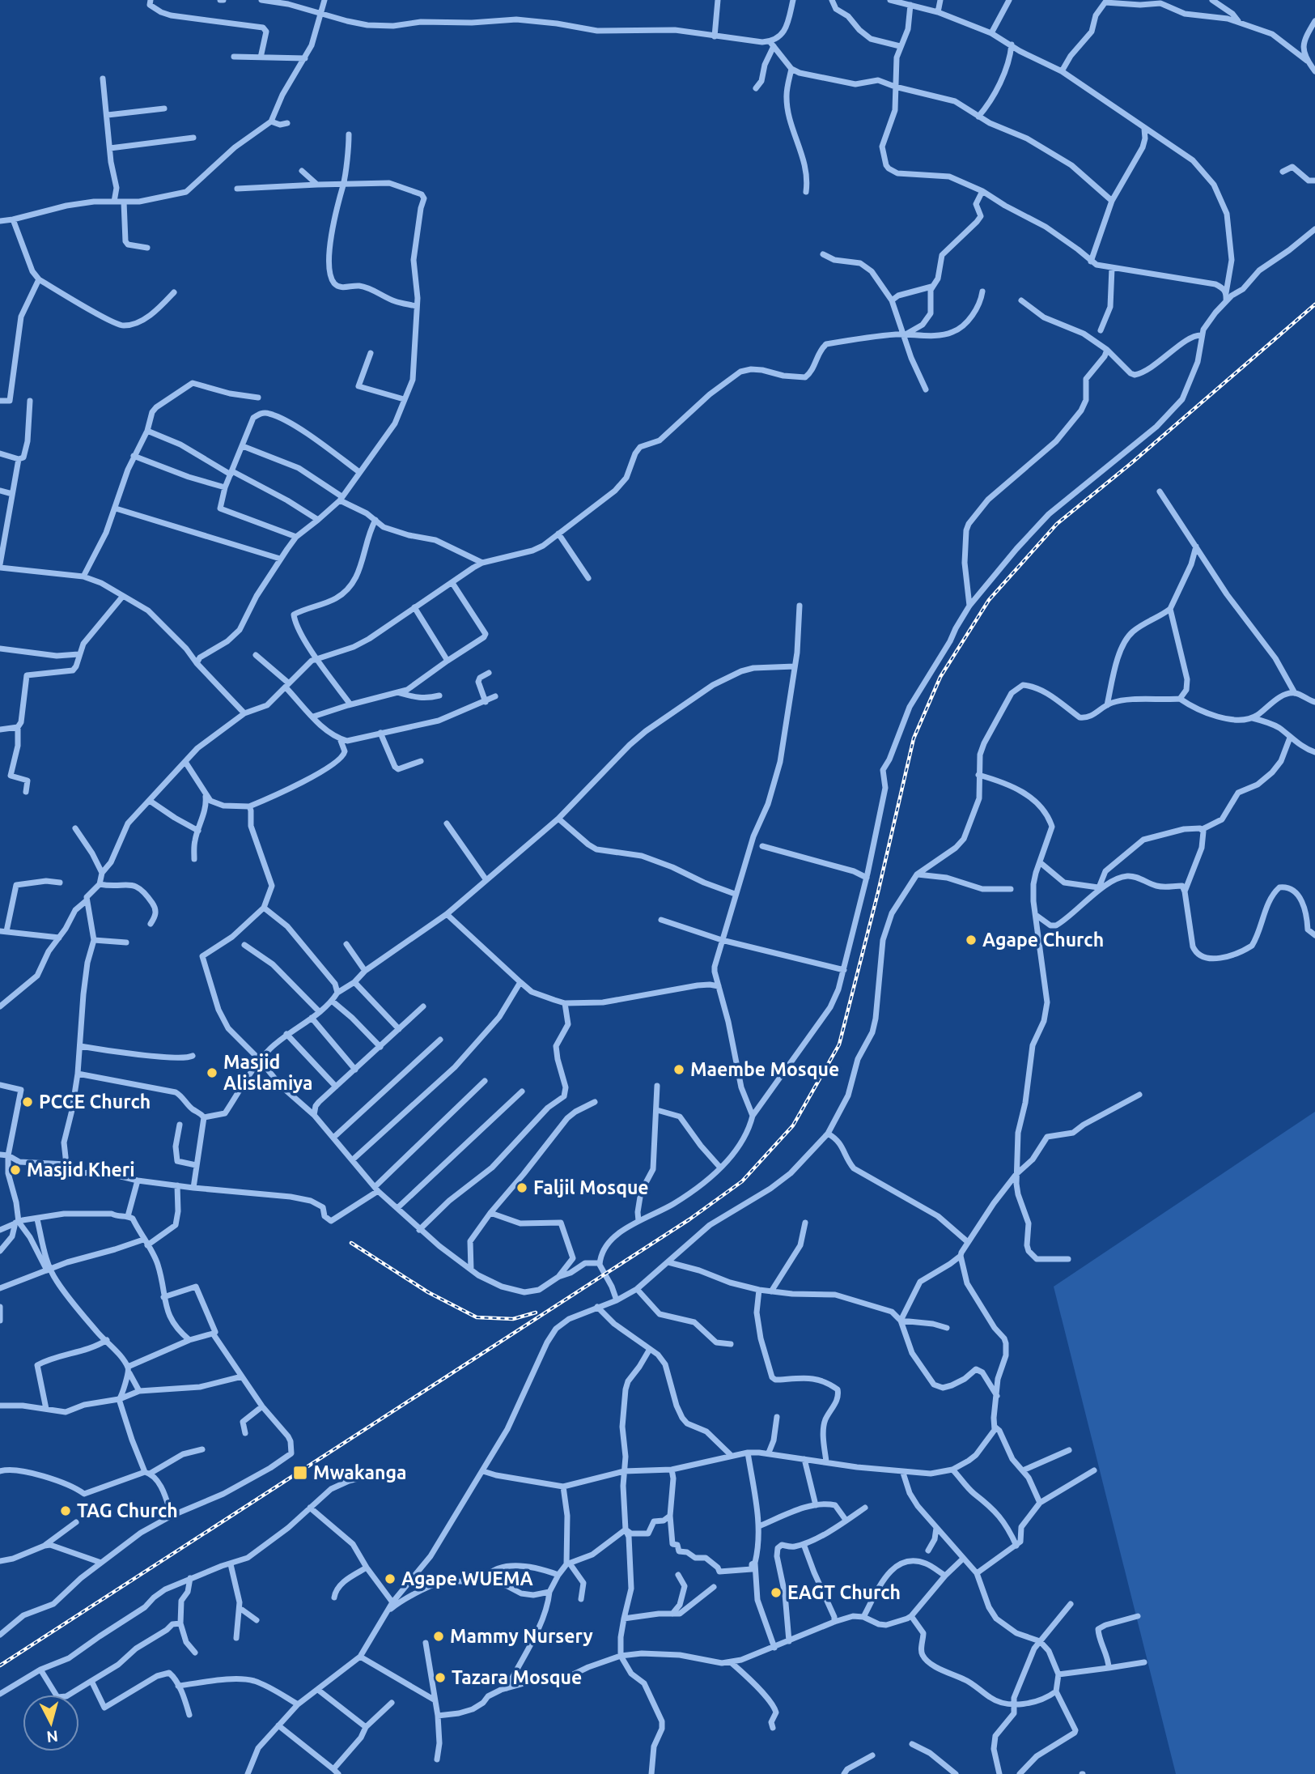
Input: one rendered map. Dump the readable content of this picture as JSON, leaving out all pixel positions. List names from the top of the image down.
{
  "places": {
    "other": [
      "Agape Church",
      "Maembe Mosque",
      "Masjid Alislamiya",
      "PCCE Church",
      "Masjid Kheri",
      "Faljil Mosque",
      "TAG Church",
      "Agape WUEMA",
      "EAGT Church",
      "Mammy Nursery",
      "Tazara Mosque"
    ],
    "transit": ["Mwakanga"]
  },
  "north": "bottom"
}
